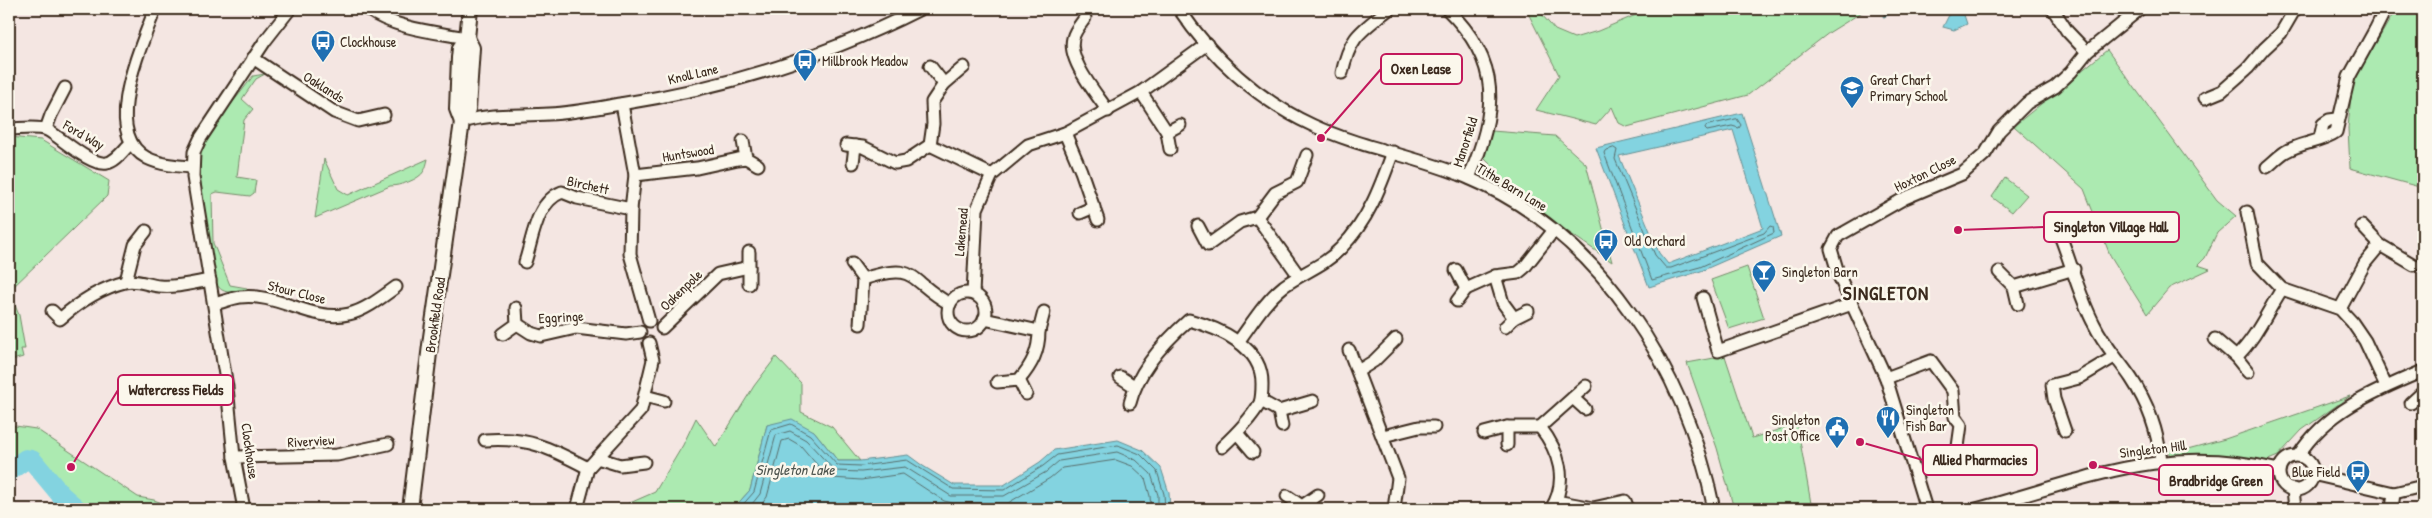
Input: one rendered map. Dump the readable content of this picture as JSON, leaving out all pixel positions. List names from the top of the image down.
{
  "streets": {
    "main road": ["Brookfield Road"],
    "street": [
      "Knoll Lane",
      "Oaklands",
      "Ford Way",
      "Manorfield",
      "Huntswood",
      "Hoxton Close",
      "Birchett",
      "Tithe Barn Lane",
      "Lakemead",
      "Oakenpole",
      "Stour Close",
      "Eggringe",
      "Riverview",
      "Singleton Hill",
      "Clockhouse"
    ]
  },
  "crossings": [
    ["Knoll Lane", "Brookfield Road"],
    ["Oaklands", "Clockhouse"],
    ["Manorfield", "Tithe Barn Lane"],
    ["Tithe Barn Lane", "Lakemead"],
    ["Oakenpole", "Eggringe"],
    ["Stour Close", "Clockhouse"],
    ["Riverview", "Clockhouse"]
  ],
  "districts": ["SINGLETON"],
  "water": ["Singleton Lake"],
  "places": {
    "bus stop": [
      "Clockhouse",
      "Millbrook Meadow",
      "Old Orchard",
      "Blue Field"
    ],
    "school or university": ["Great Chart Primary School"],
    "other": [
      "Oxen Lease",
      "Singleton Village Hall",
      "Allied Pharmacies",
      "Bradbridge Green",
      "Watercress Fields"
    ],
    "bar": ["Singleton Barn"],
    "restaurant": ["Singleton Fish Bar"],
    "public building": ["Singleton Post Office"]
  }
}
